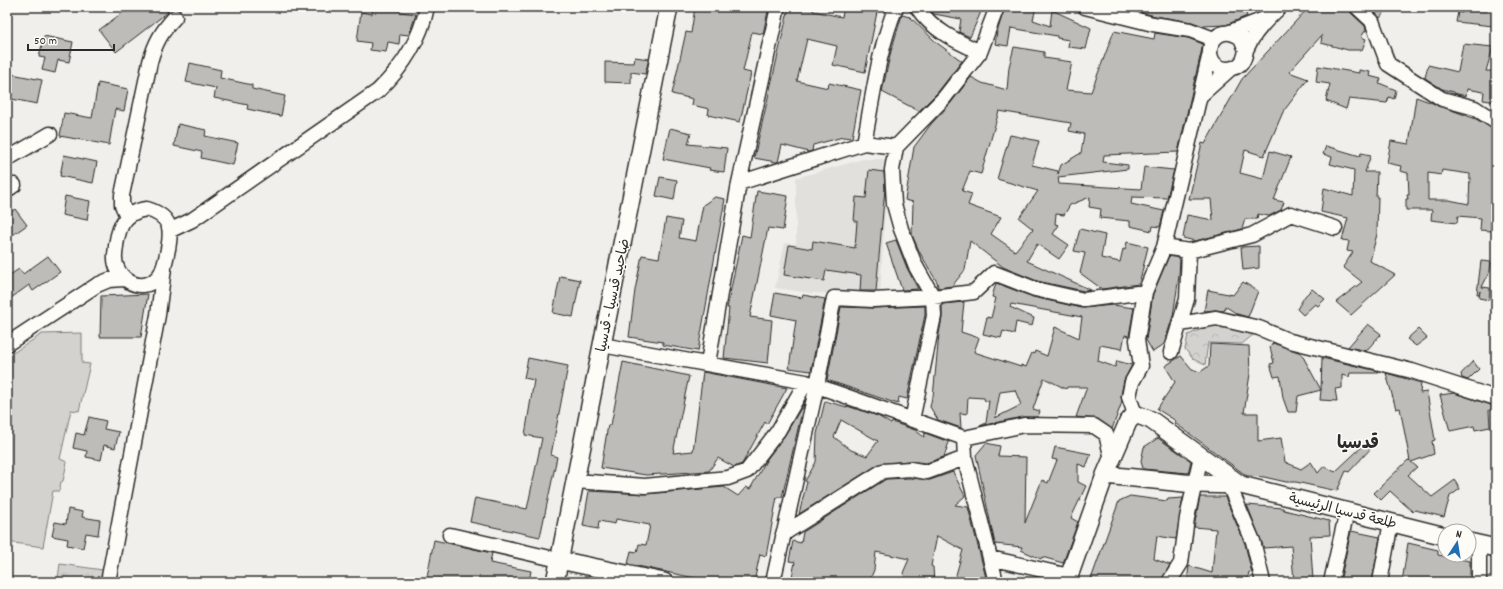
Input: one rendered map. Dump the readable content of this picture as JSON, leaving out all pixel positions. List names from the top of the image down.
{
  "streets": {
    "main road": ["ضاحيد قدسيا - قدسيا", "طلعة قدسيا الرئيسية"]
  },
  "districts": ["قدسيا"],
  "scale_bar": "50 m",
  "north": "top"
}
